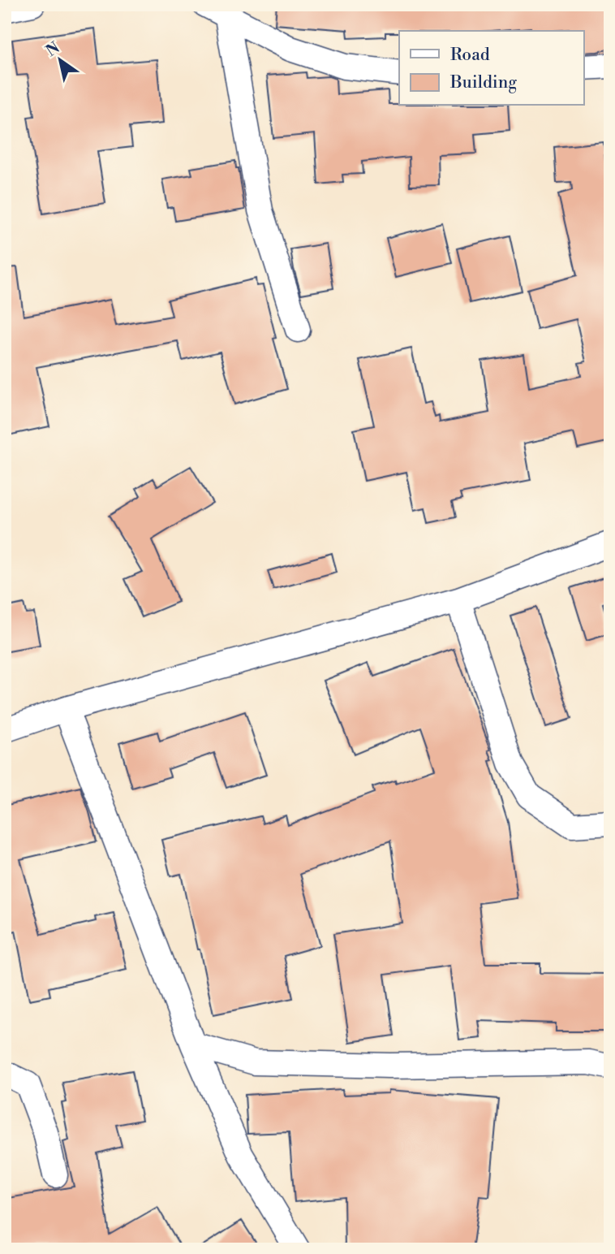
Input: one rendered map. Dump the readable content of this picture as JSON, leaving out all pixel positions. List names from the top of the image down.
{
  "legend": ["Road", "Building"],
  "north": "top left"
}
